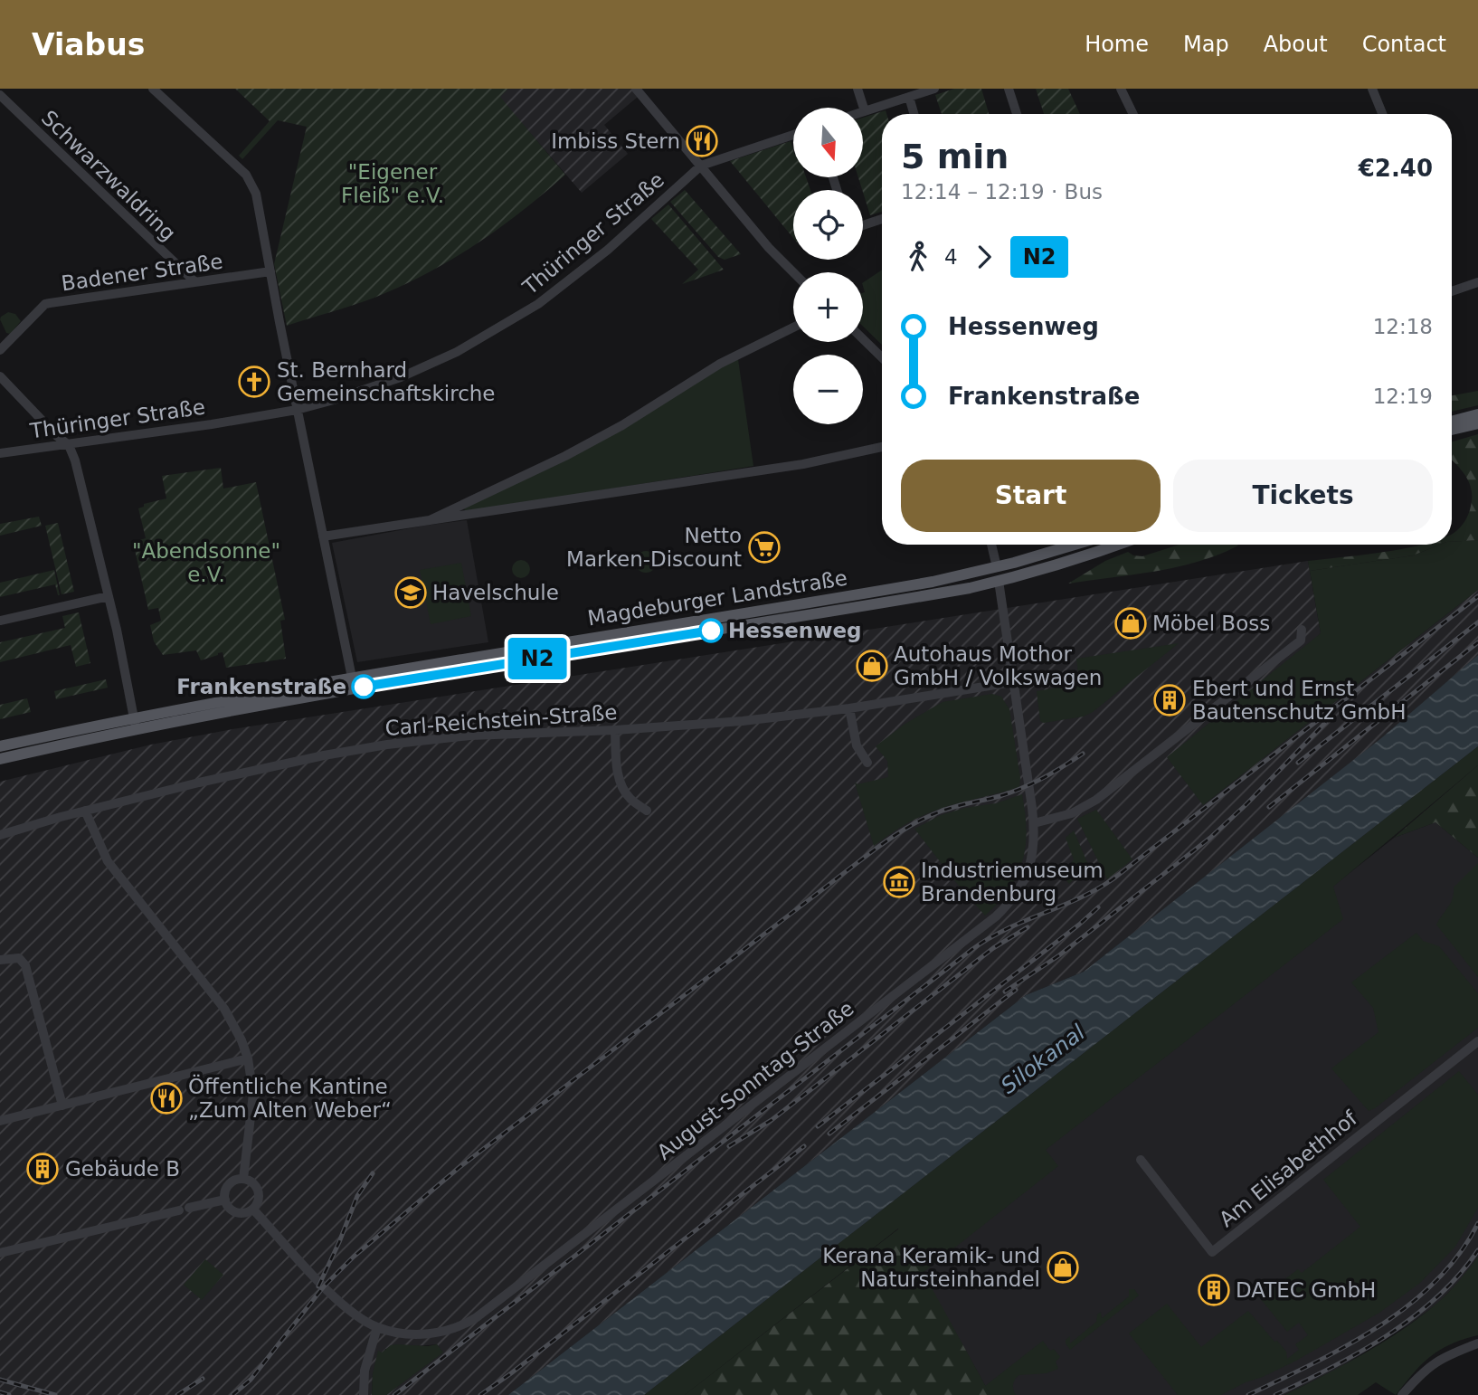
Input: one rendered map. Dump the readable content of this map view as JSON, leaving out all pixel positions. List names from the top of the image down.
{
  "streets": {
    "main road": ["Magdeburger Landstraße"],
    "street": [
      "Schwarzwaldring",
      "Thüringer Straße",
      "Badener Straße",
      "Carl-Reichstein-Straße",
      "August-Sonntag-Straße",
      "Am Elisabethhof"
    ]
  },
  "crossings": [
    ["Schwarzwaldring", "Badener Straße"],
    ["Magdeburger Landstraße", "August-Sonntag-Straße"],
    ["Carl-Reichstein-Straße", "August-Sonntag-Straße"]
  ],
  "water": ["Silokanal"],
  "parks": ["\"Eigener Fleiß\" e.V.", "\"Abendsonne\" e.V."],
  "places": {
    "restaurant": ["Imbiss Stern", "Öffentliche Kantine „Zum Alten Weber“"],
    "church": ["St. Bernhard Gemeinschaftskirche"],
    "supermarket": ["Netto Marken-Discount"],
    "school or university": ["Havelschule"],
    "shop": ["Möbel Boss", "Autohaus Mothor GmbH / Volkswagen", "Kerana Keramik- und Natursteinhandel"],
    "other": ["Hessenweg", "Frankenstraße"],
    "building": ["Ebert und Ernst Bautenschutz GmbH", "Gebäude B", "DATEC GmbH"],
    "museum": ["Industriemuseum Brandenburg"]
  },
  "lines": ["bus line N2"],
  "north": "bottom",
  "page": {
    "header": "Viabus",
    "nav": [
      "Home",
      "Map",
      "About",
      "Contact"
    ],
    "on_map": "N2",
    "map_buttons": ["+", "−"],
    "heading": ["5 min", "12:14 – 12:19 · Bus", "€2.40"],
    "legs": ["4", "N2"],
    "list": [
      {
        "name": "Hessenweg",
        "value": "12:18"
      },
      {
        "name": "Frankenstraße",
        "value": "12:19"
      }
    ],
    "buttons": ["Start", "Tickets"]
  }
}
